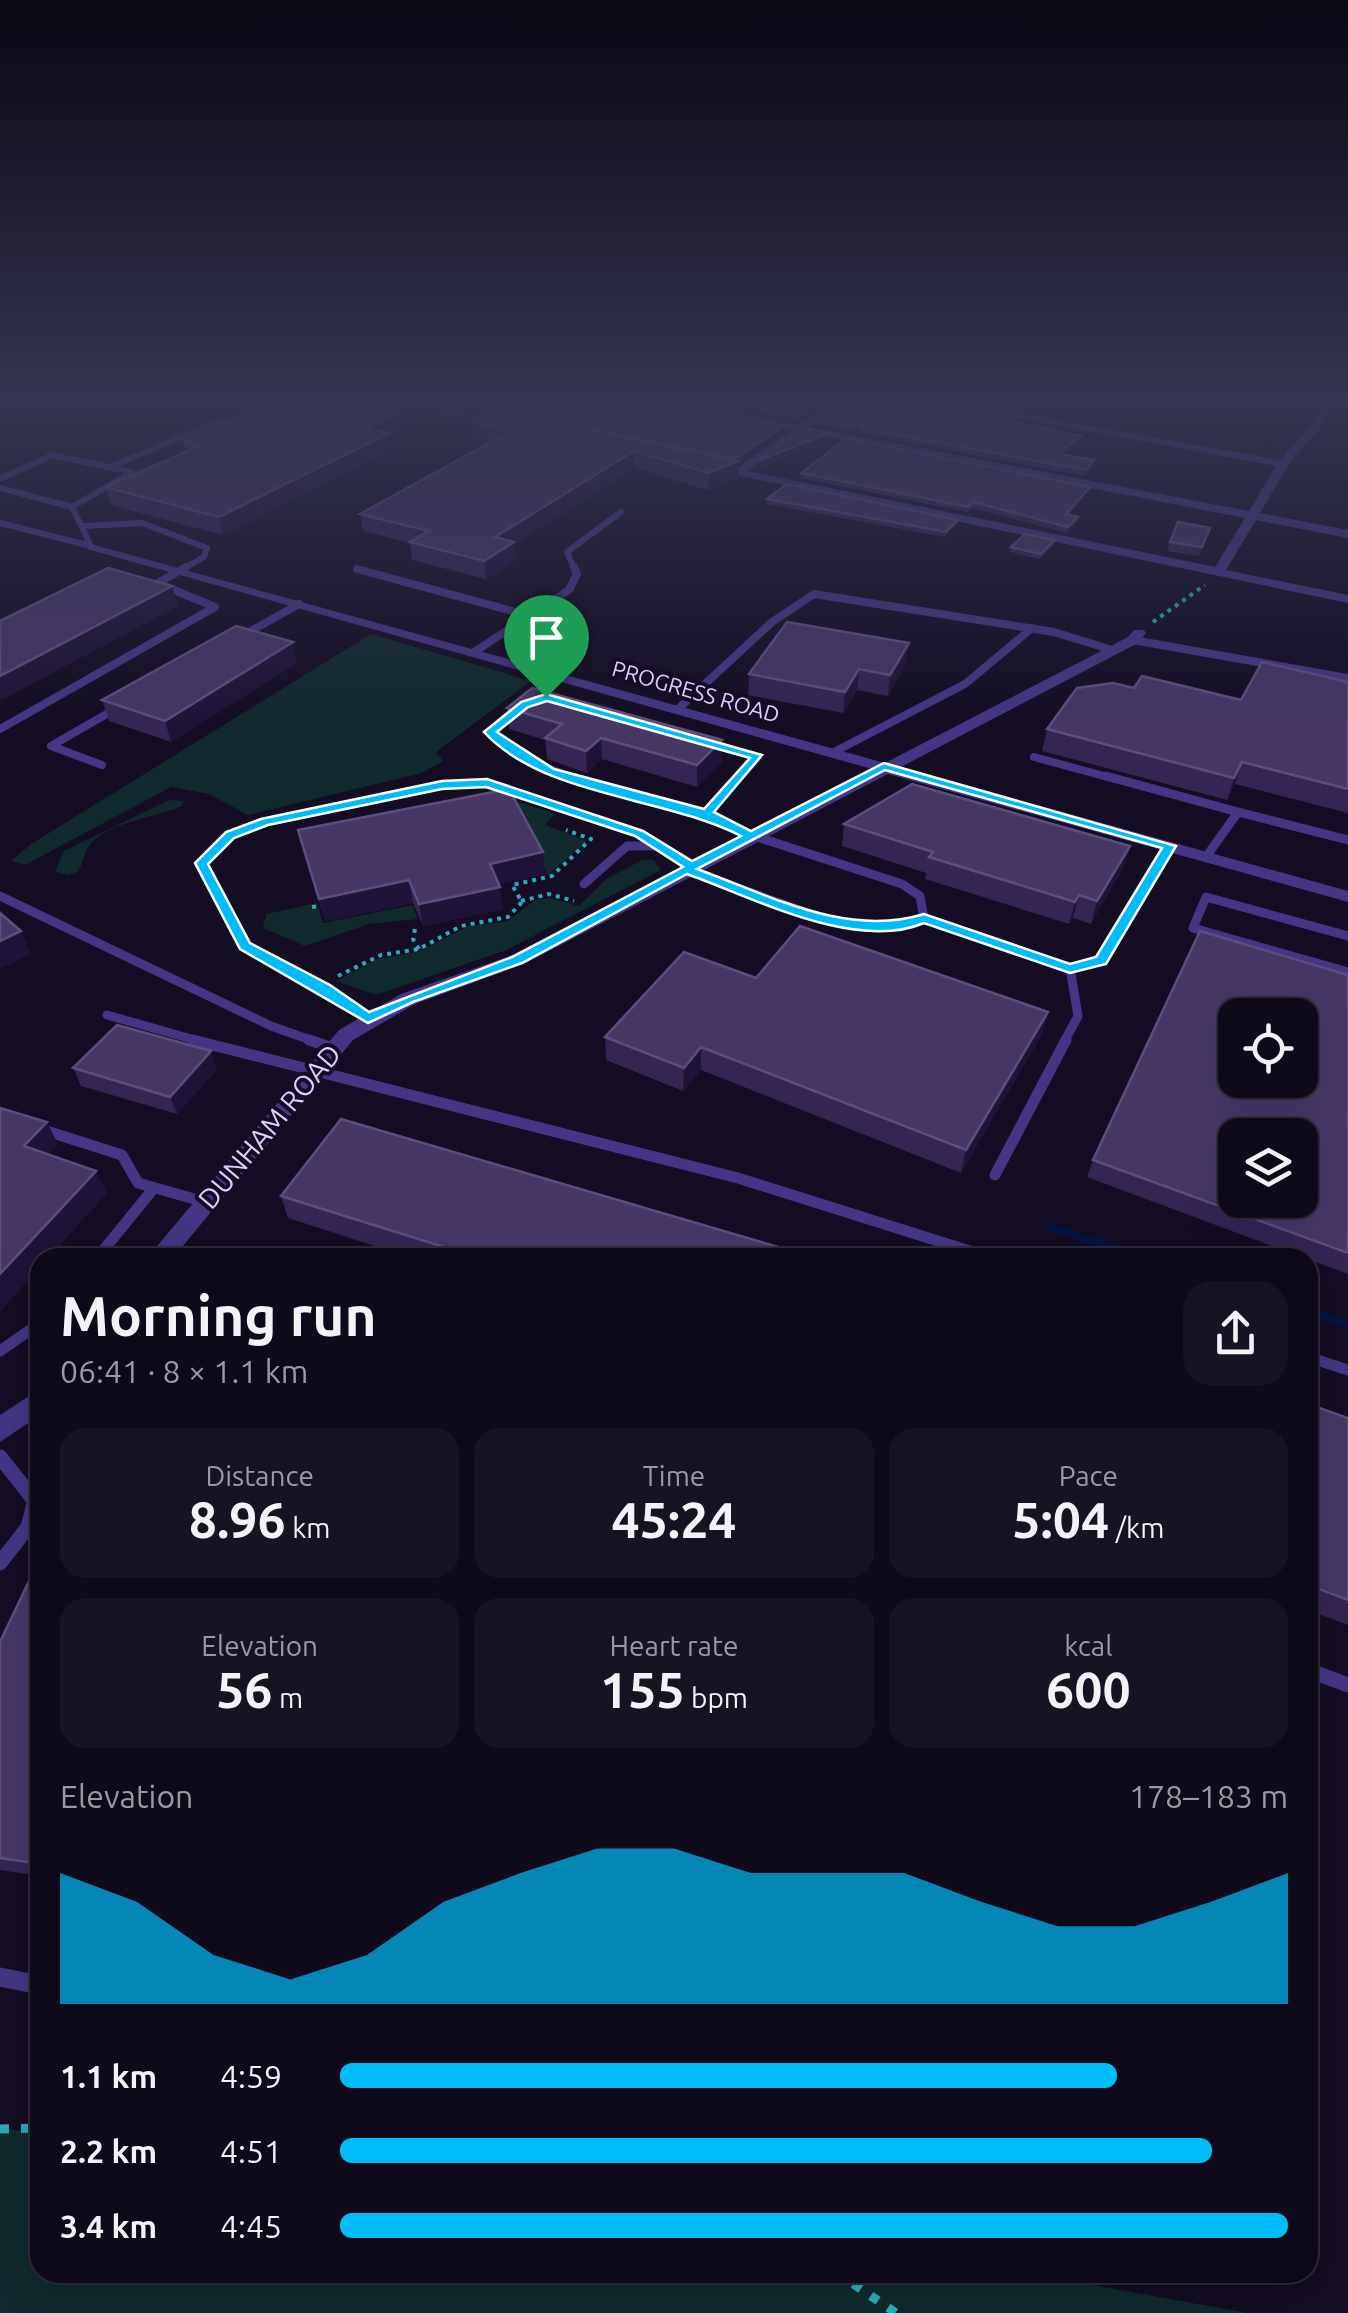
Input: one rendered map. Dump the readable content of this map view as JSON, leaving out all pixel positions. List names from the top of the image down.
{
  "streets": {
    "street": ["PROGRESS ROAD", "DUNHAM ROAD"]
  },
  "crossings": [
    ["PROGRESS ROAD", "DUNHAM ROAD"]
  ],
  "page": {
    "heading": ["Morning run", "06:41 · 8 × 1.1 km"],
    "stats": [
      ["Distance", "8.96 km"],
      ["Time", "45:24"],
      ["Pace", "5:04 /km"],
      ["Elevation", "56 m"],
      ["Heart rate", "155 bpm"],
      ["kcal", "600"]
    ],
    "chart": ["Elevation", "178–183 m"],
    "list": [
      {
        "name": "1.1 km",
        "note": "4:59"
      },
      {
        "name": "2.2 km",
        "note": "4:51"
      },
      {
        "name": "3.4 km",
        "note": "4:45"
      }
    ]
  }
}
